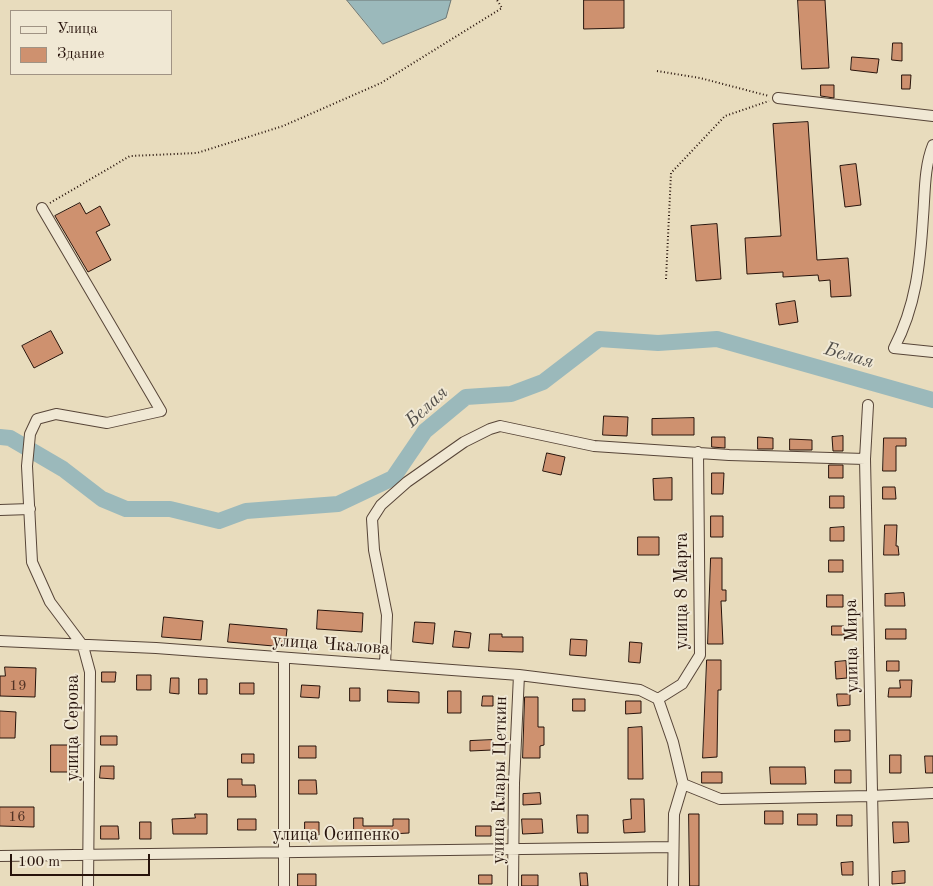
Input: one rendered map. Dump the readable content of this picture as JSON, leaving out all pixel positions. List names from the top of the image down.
{
  "streets": {
    "street": [
      "улица 8 Марта",
      "улица Чкалова",
      "улица Мира",
      "улица Серова",
      "улица Клары Цеткин",
      "улица Осипенко"
    ]
  },
  "crossings": [
    ["улица 8 Марта", "улица Чкалова"],
    ["улица Чкалова", "улица Серова"],
    ["улица Чкалова", "улица Клары Цеткин"],
    ["улица Серова", "улица Осипенко"],
    ["улица Клары Цеткин", "улица Осипенко"]
  ],
  "water": ["Белая"],
  "house_numbers": ["19", "16"],
  "legend": ["Улица", "Здание"],
  "scale_bar": "100 m"
}
